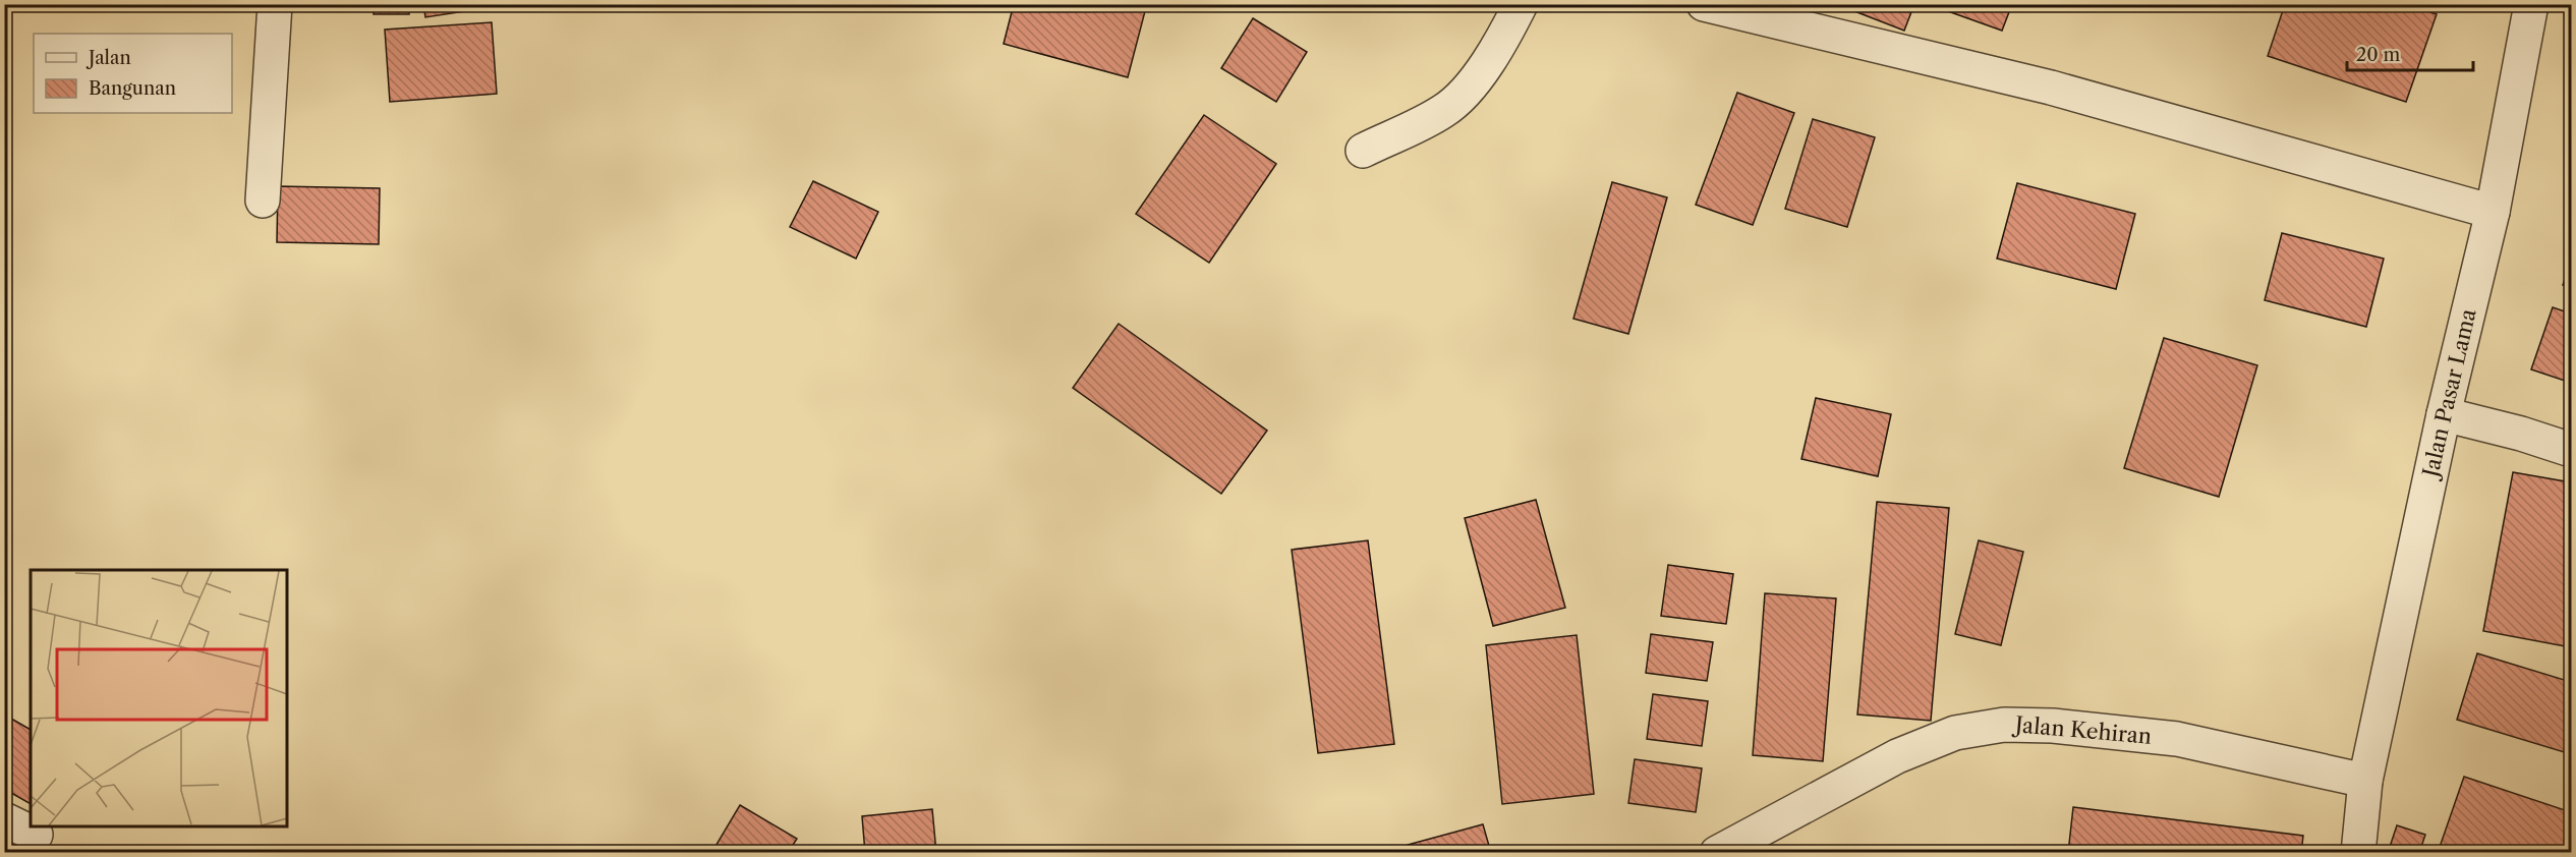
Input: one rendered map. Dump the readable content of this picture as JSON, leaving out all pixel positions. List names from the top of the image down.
{
  "streets": {
    "street": ["Jalan Pasar Lama", "Jalan Kehiran"]
  },
  "crossings": [
    ["Jalan Pasar Lama", "Jalan Kehiran"]
  ],
  "legend": ["Jalan", "Bangunan"],
  "scale_bar": "20 m"
}
